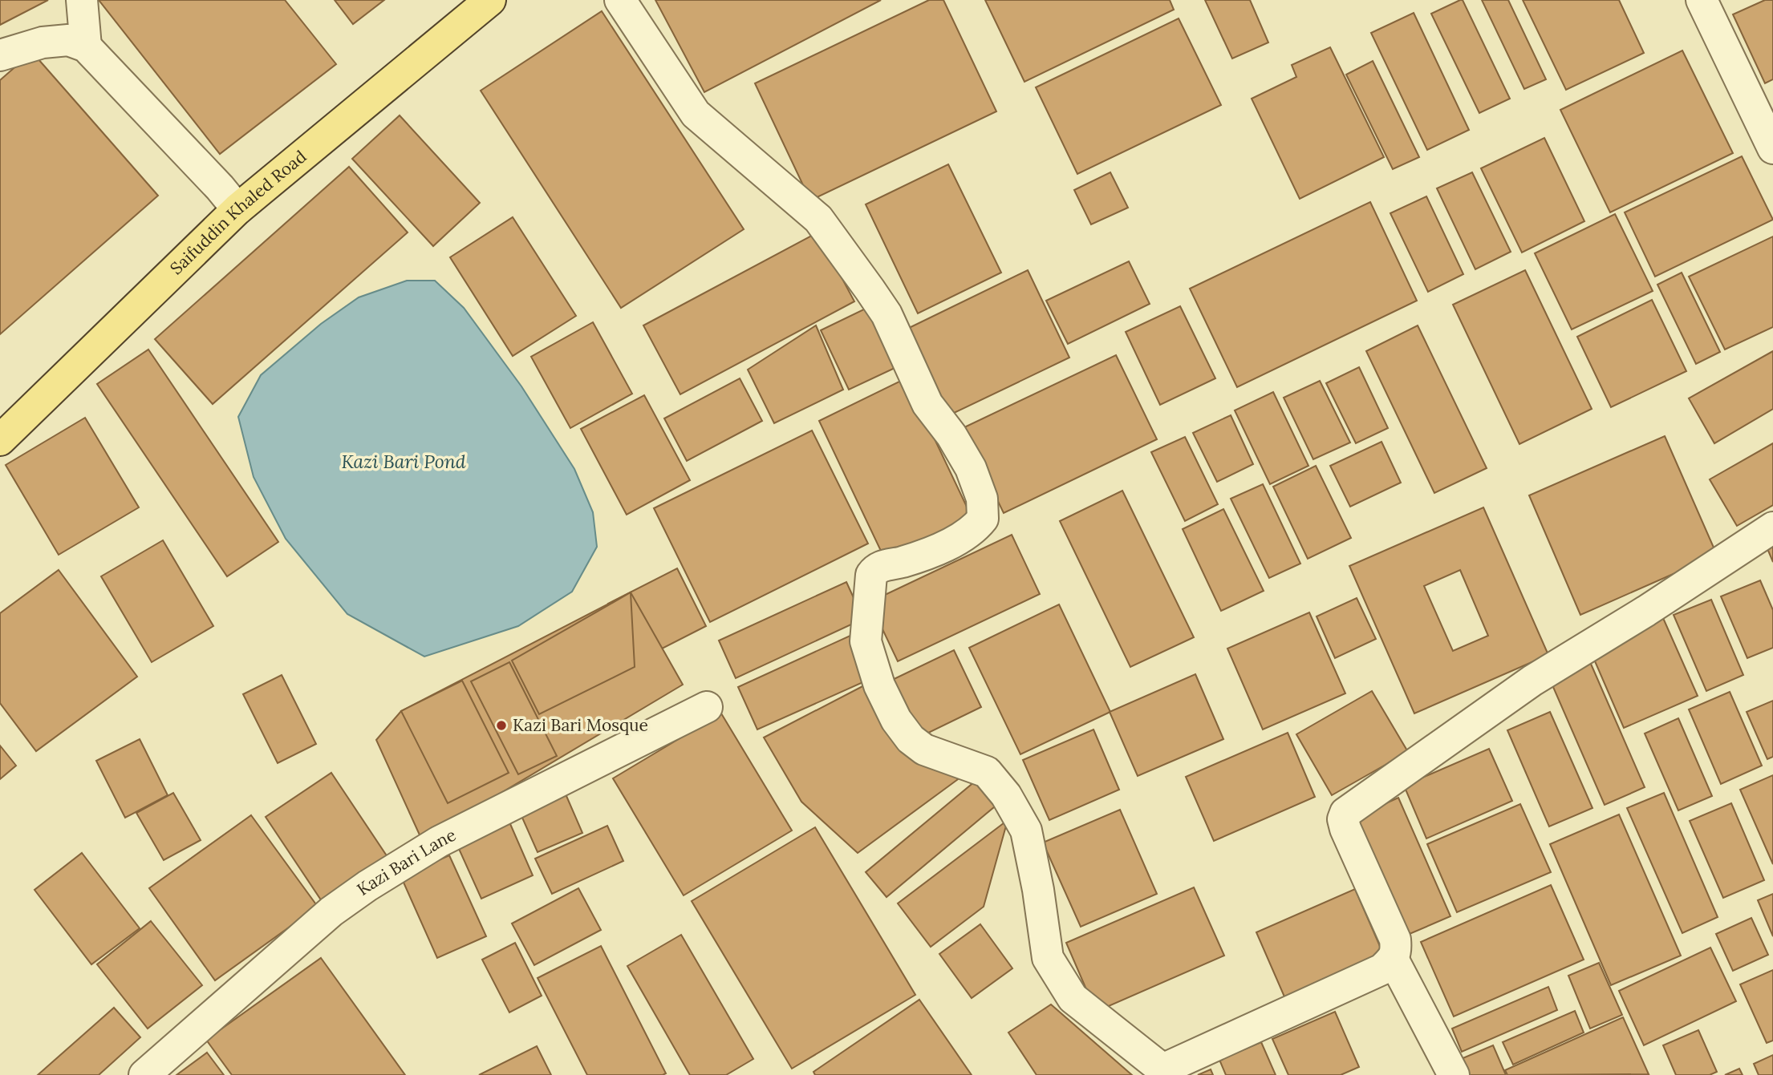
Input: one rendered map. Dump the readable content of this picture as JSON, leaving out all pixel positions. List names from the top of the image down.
{
  "streets": {
    "main road": ["Saifuddin Khaled Road"],
    "street": ["Kazi Bari Lane"]
  },
  "water": ["Kazi Bari Pond"],
  "places": ["Kazi Bari Mosque"]
}
